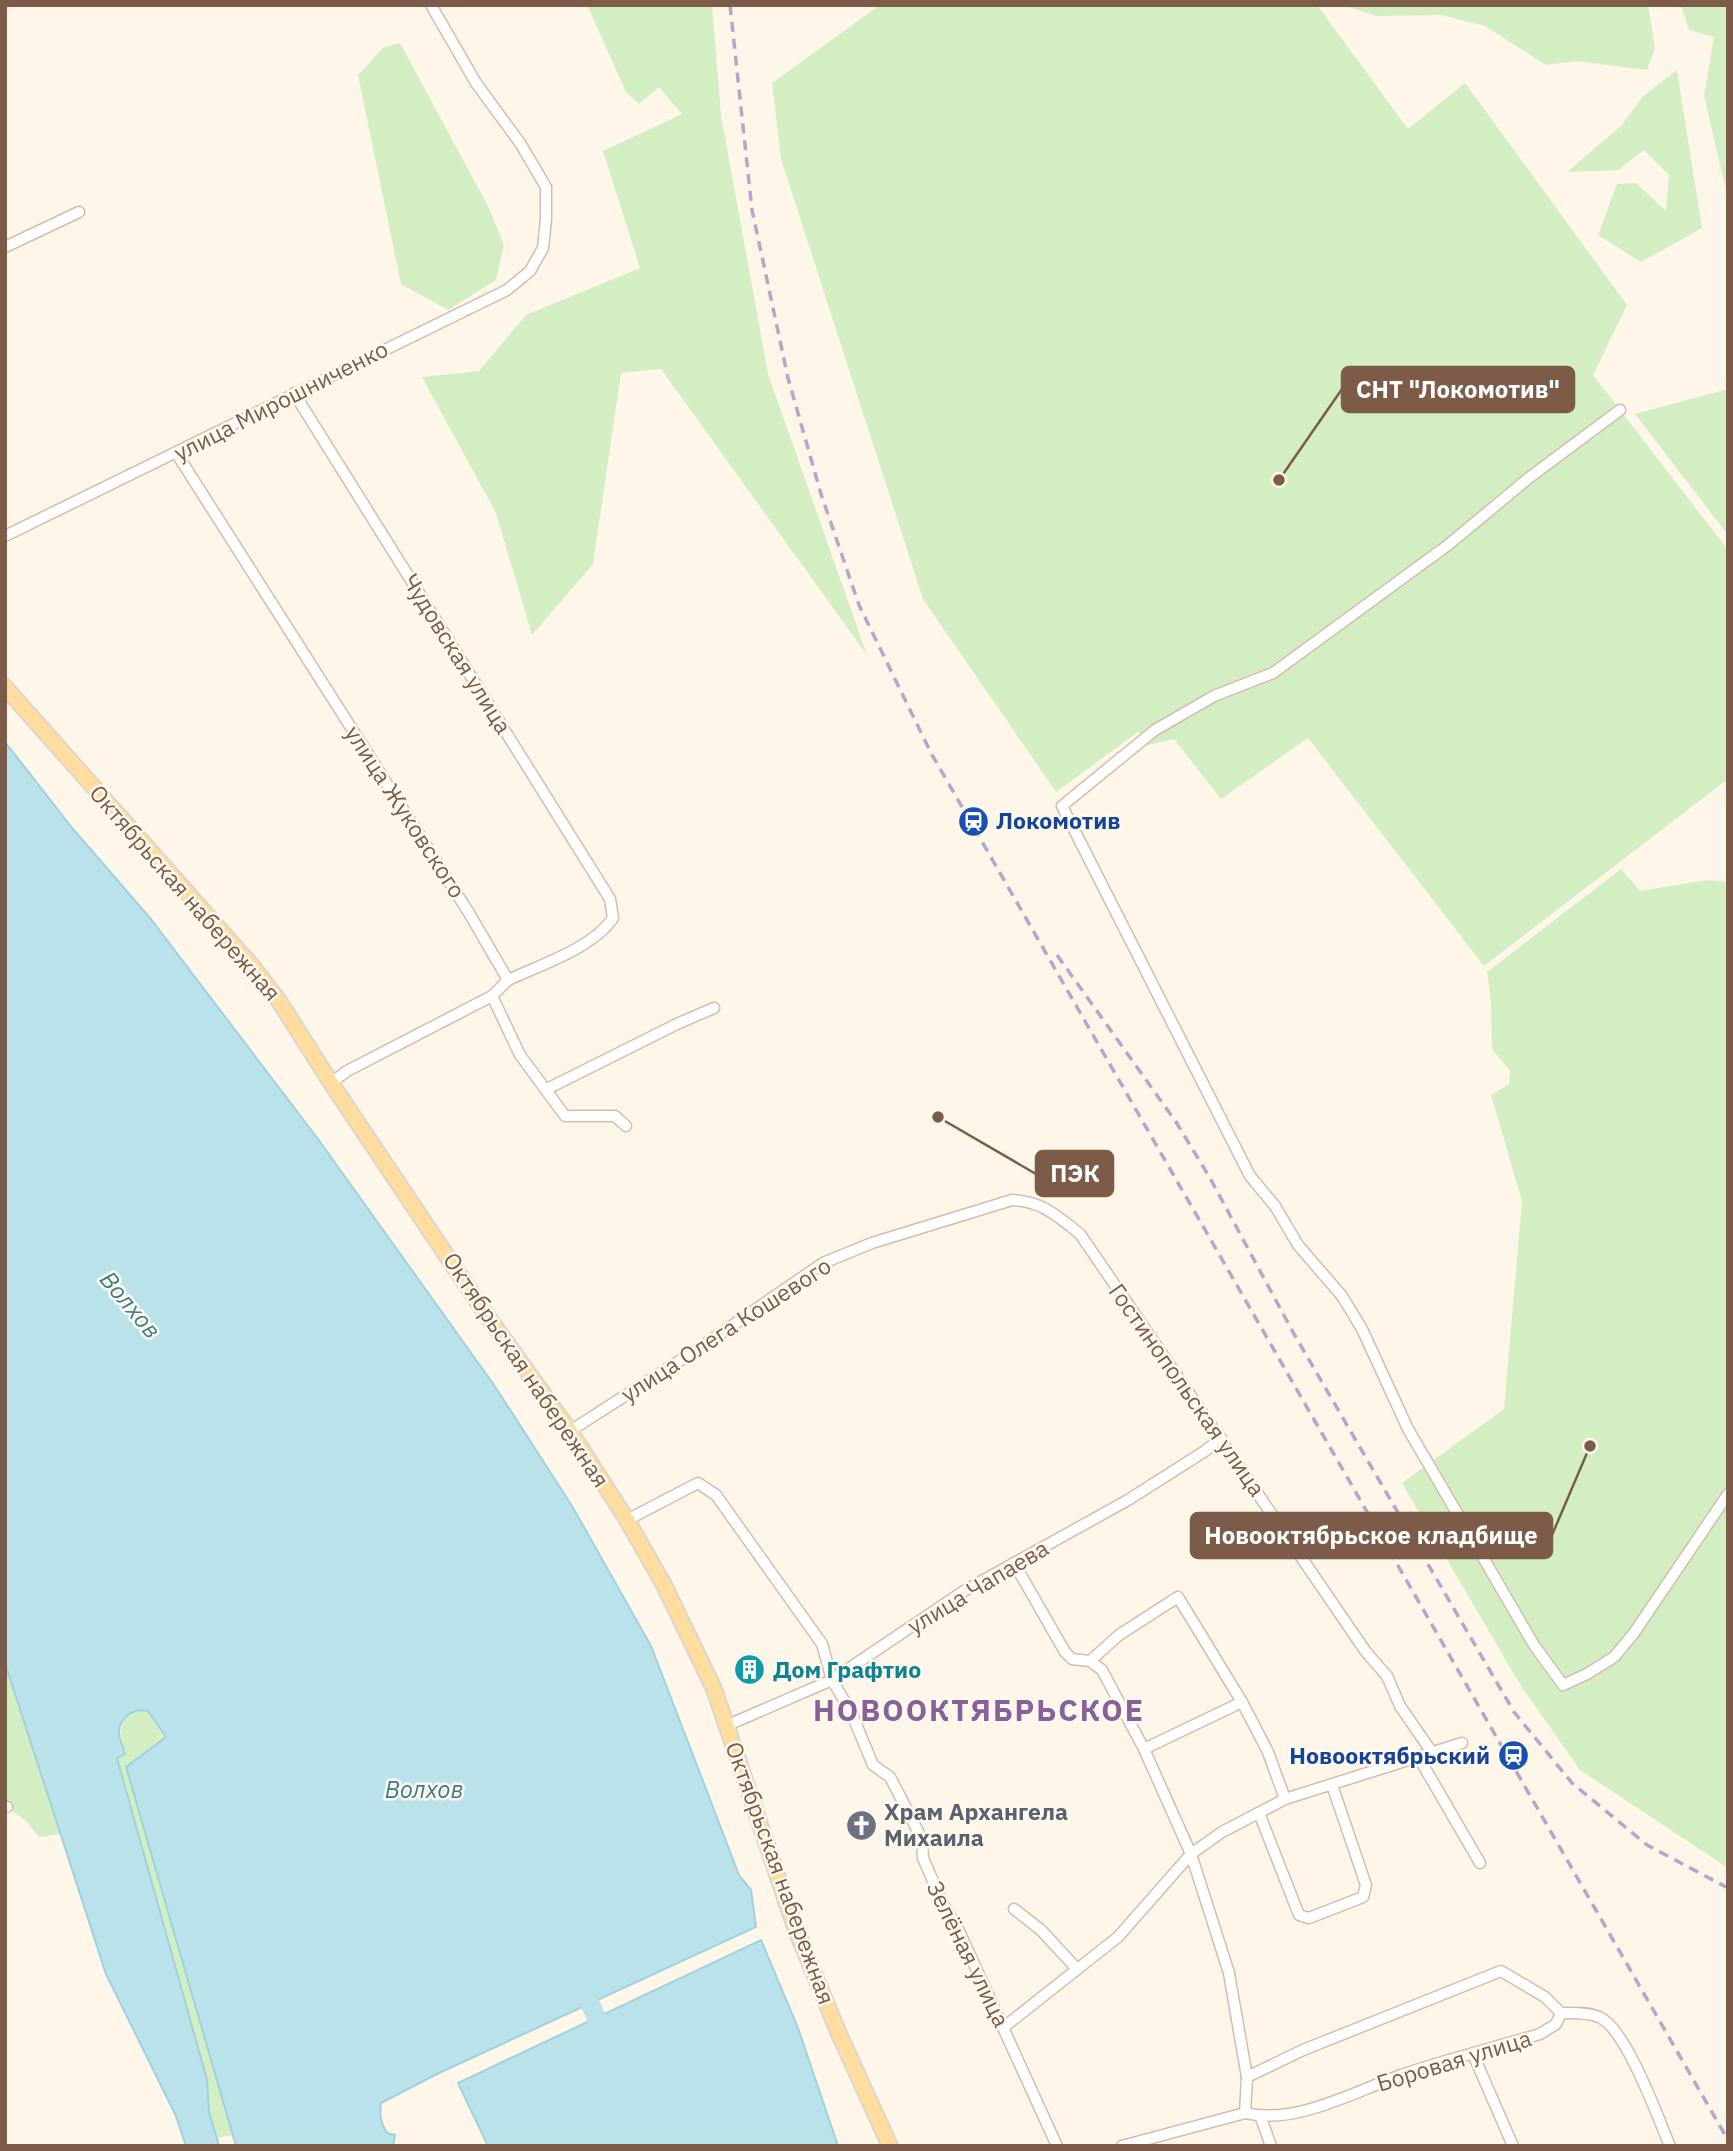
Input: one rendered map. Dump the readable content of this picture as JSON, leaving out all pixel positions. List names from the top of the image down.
{
  "streets": {
    "main road": ["Октябрьская набережная"],
    "street": [
      "улица Мирошниченко",
      "Чудовская улица",
      "улица Жуковского",
      "улица Олега Кошевого",
      "Гостинопольская улица",
      "улица Чапаева",
      "Зелёная улица",
      "Боровая улица"
    ]
  },
  "crossings": [
    ["улица Мирошниченко", "Чудовская улица"],
    ["улица Мирошниченко", "улица Жуковского"],
    ["Чудовская улица", "улица Жуковского"],
    ["Октябрьская набережная", "улица Олега Кошевого"],
    ["Октябрьская набережная", "улица Чапаева"],
    ["Октябрьская набережная", "Зелёная улица"],
    ["улица Олега Кошевого", "Гостинопольская улица"],
    ["Гостинопольская улица", "улица Чапаева"],
    ["улица Чапаева", "Зелёная улица"]
  ],
  "districts": ["НОВООКТЯБРЬСКОЕ"],
  "water": ["Волхов"],
  "places": {
    "other": ["СНТ \"Локомотив\"", "ПЭК", "Новооктябрьское кладбище"],
    "station": ["Локомотив", "Новооктябрьский"],
    "building": ["Дом Графтио"],
    "church": ["Храм Архангела Михаила"]
  }
}
